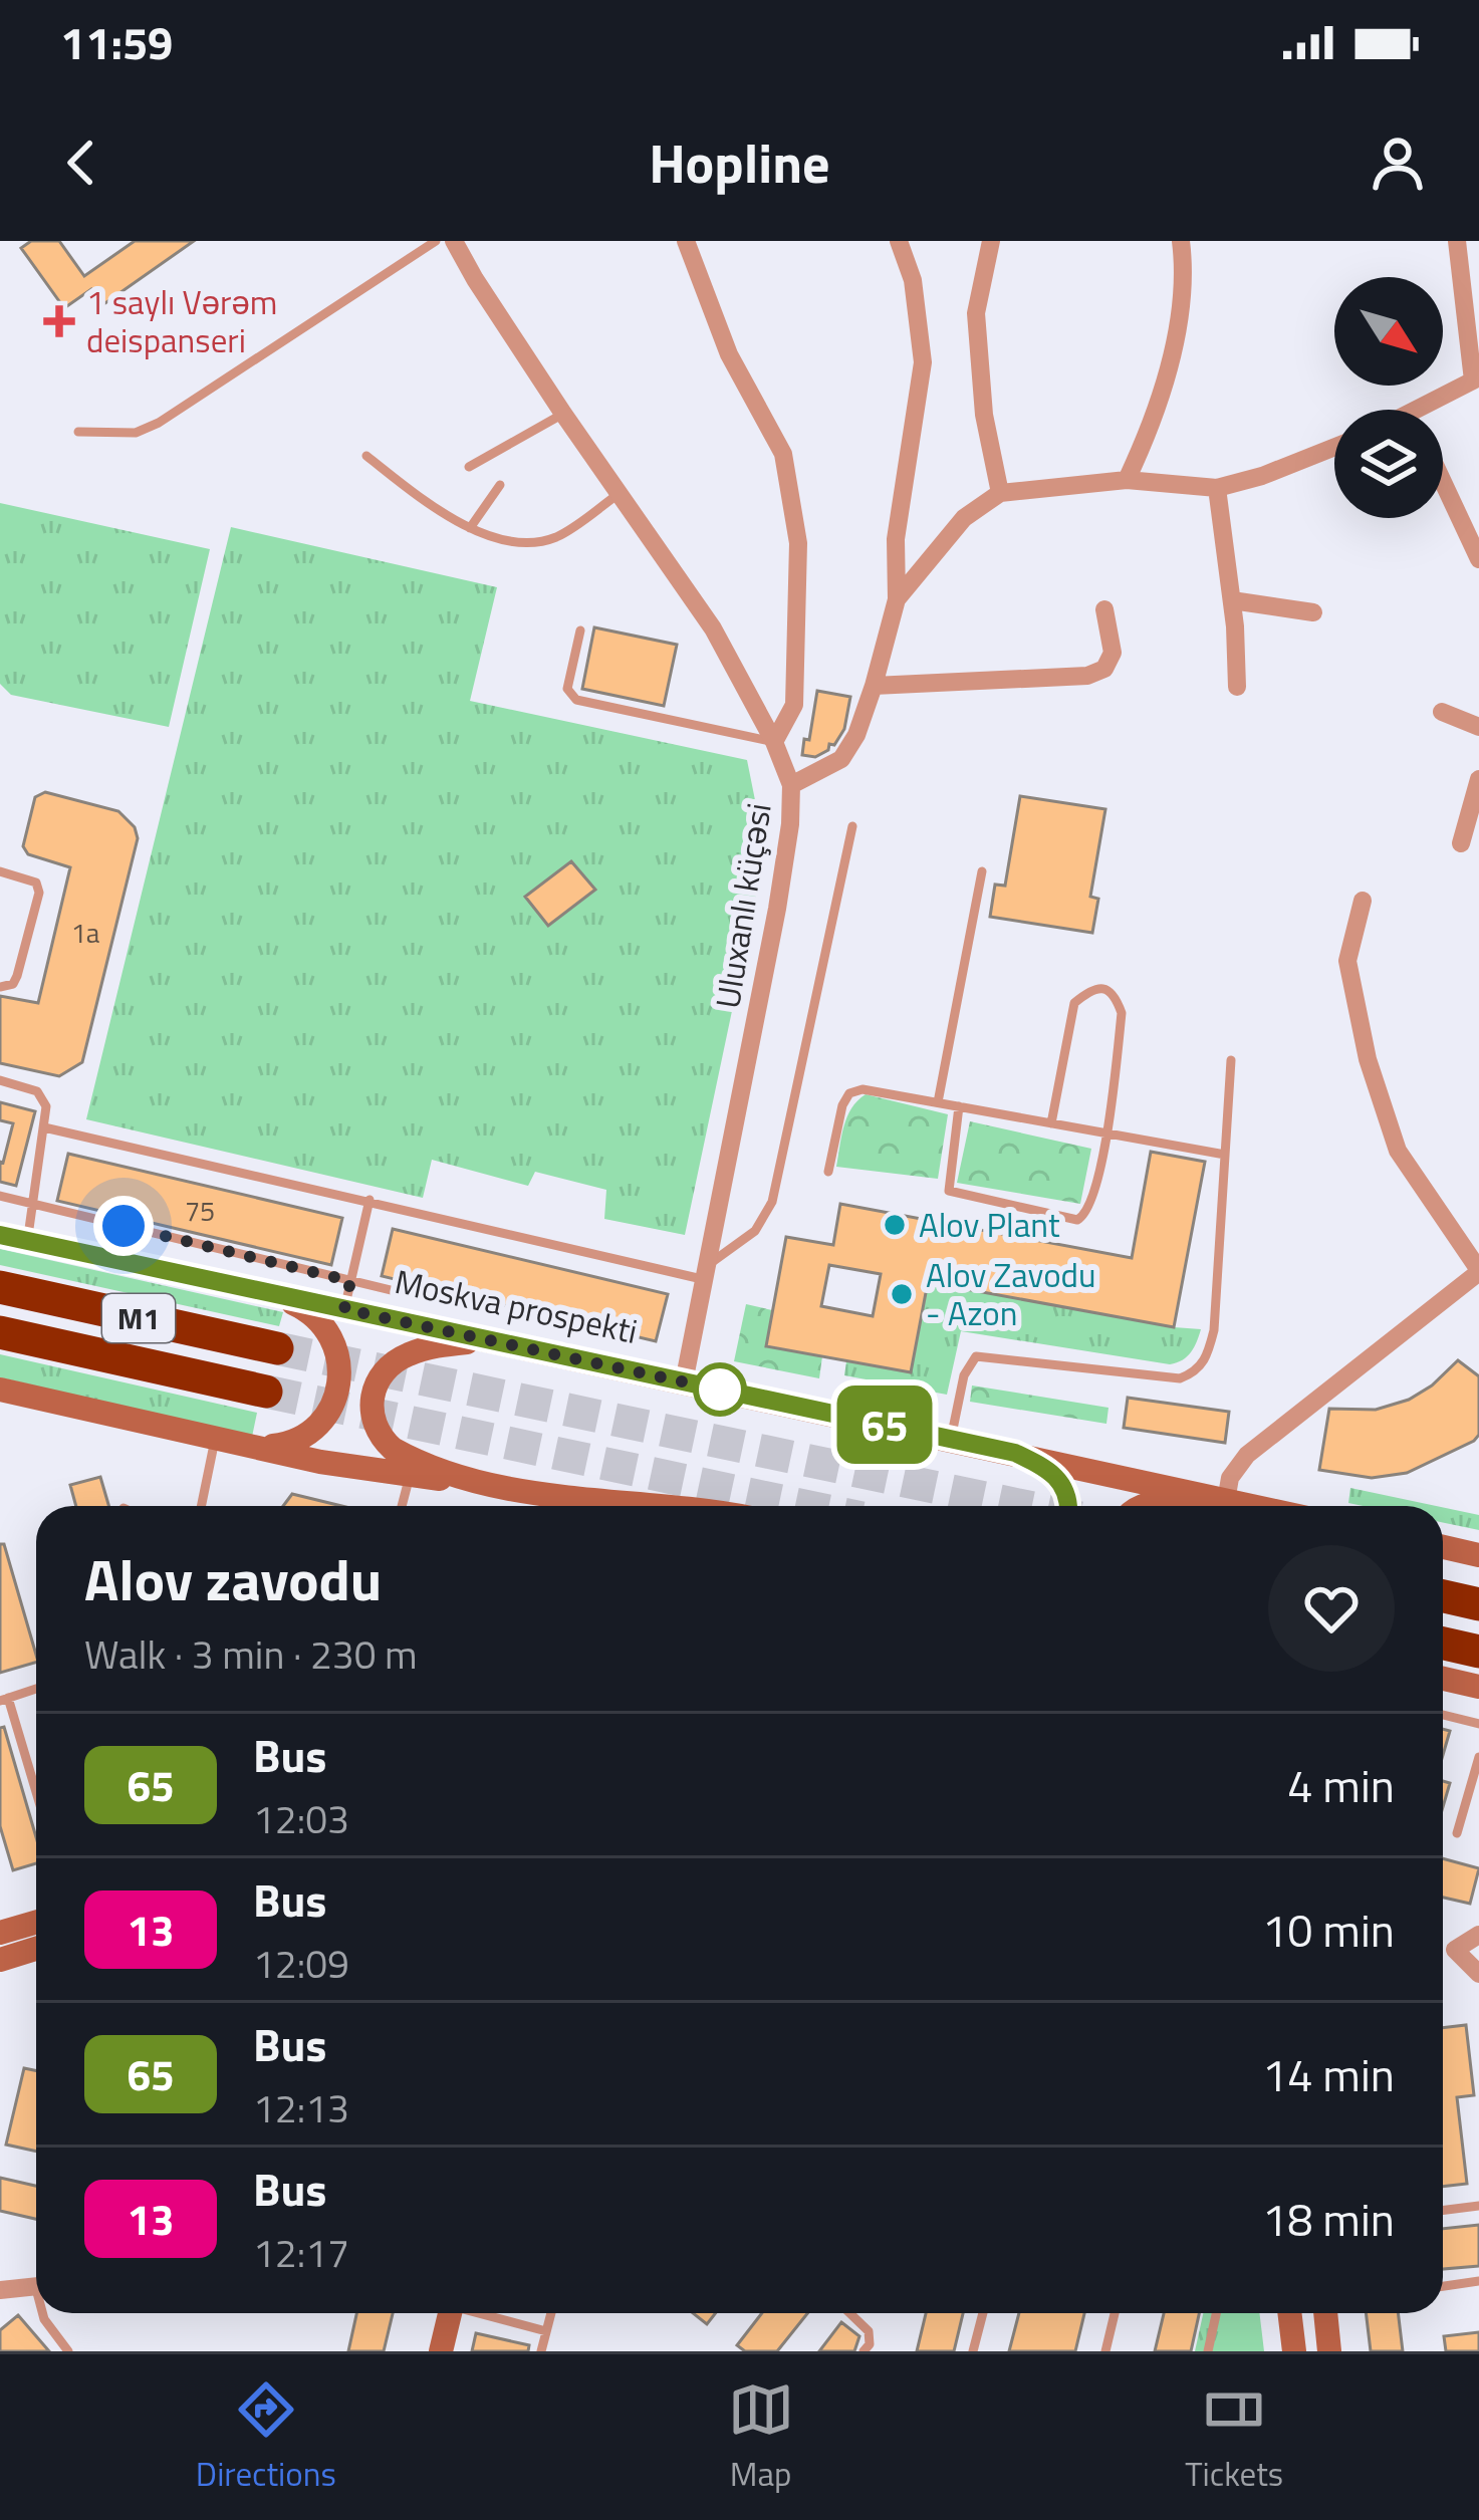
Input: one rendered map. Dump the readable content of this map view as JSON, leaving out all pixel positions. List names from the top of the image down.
{
  "streets": {
    "highway": ["M1"],
    "main road": ["Moskva prospekti"],
    "street": ["Uluxanlı küçəsi"]
  },
  "crossings": [
    ["Uluxanlı küçəsi", "Moskva prospekti"]
  ],
  "places": {
    "health": ["1 saylı Vərəm deispanseri"],
    "other": ["Alov Plant", "Alov Zavodu - Azon"]
  },
  "lines": ["bus line 65"],
  "house_numbers": ["1a", "75"],
  "north": "bottom right",
  "page": {
    "status": "11:59",
    "header": "Hopline",
    "on_map": "65",
    "heading": ["Alov zavodu", "Walk · 3 min · 230 m"],
    "list": [
      {
        "mark": "65",
        "name": "Bus",
        "note": "12:03",
        "value": "4 min"
      },
      {
        "mark": "13",
        "name": "Bus",
        "note": "12:09",
        "value": "10 min"
      },
      {
        "mark": "65",
        "name": "Bus",
        "note": "12:13",
        "value": "14 min"
      },
      {
        "mark": "13",
        "name": "Bus",
        "note": "12:17",
        "value": "18 min"
      }
    ],
    "tabs": ["Directions", "Map", "Tickets"]
  }
}
